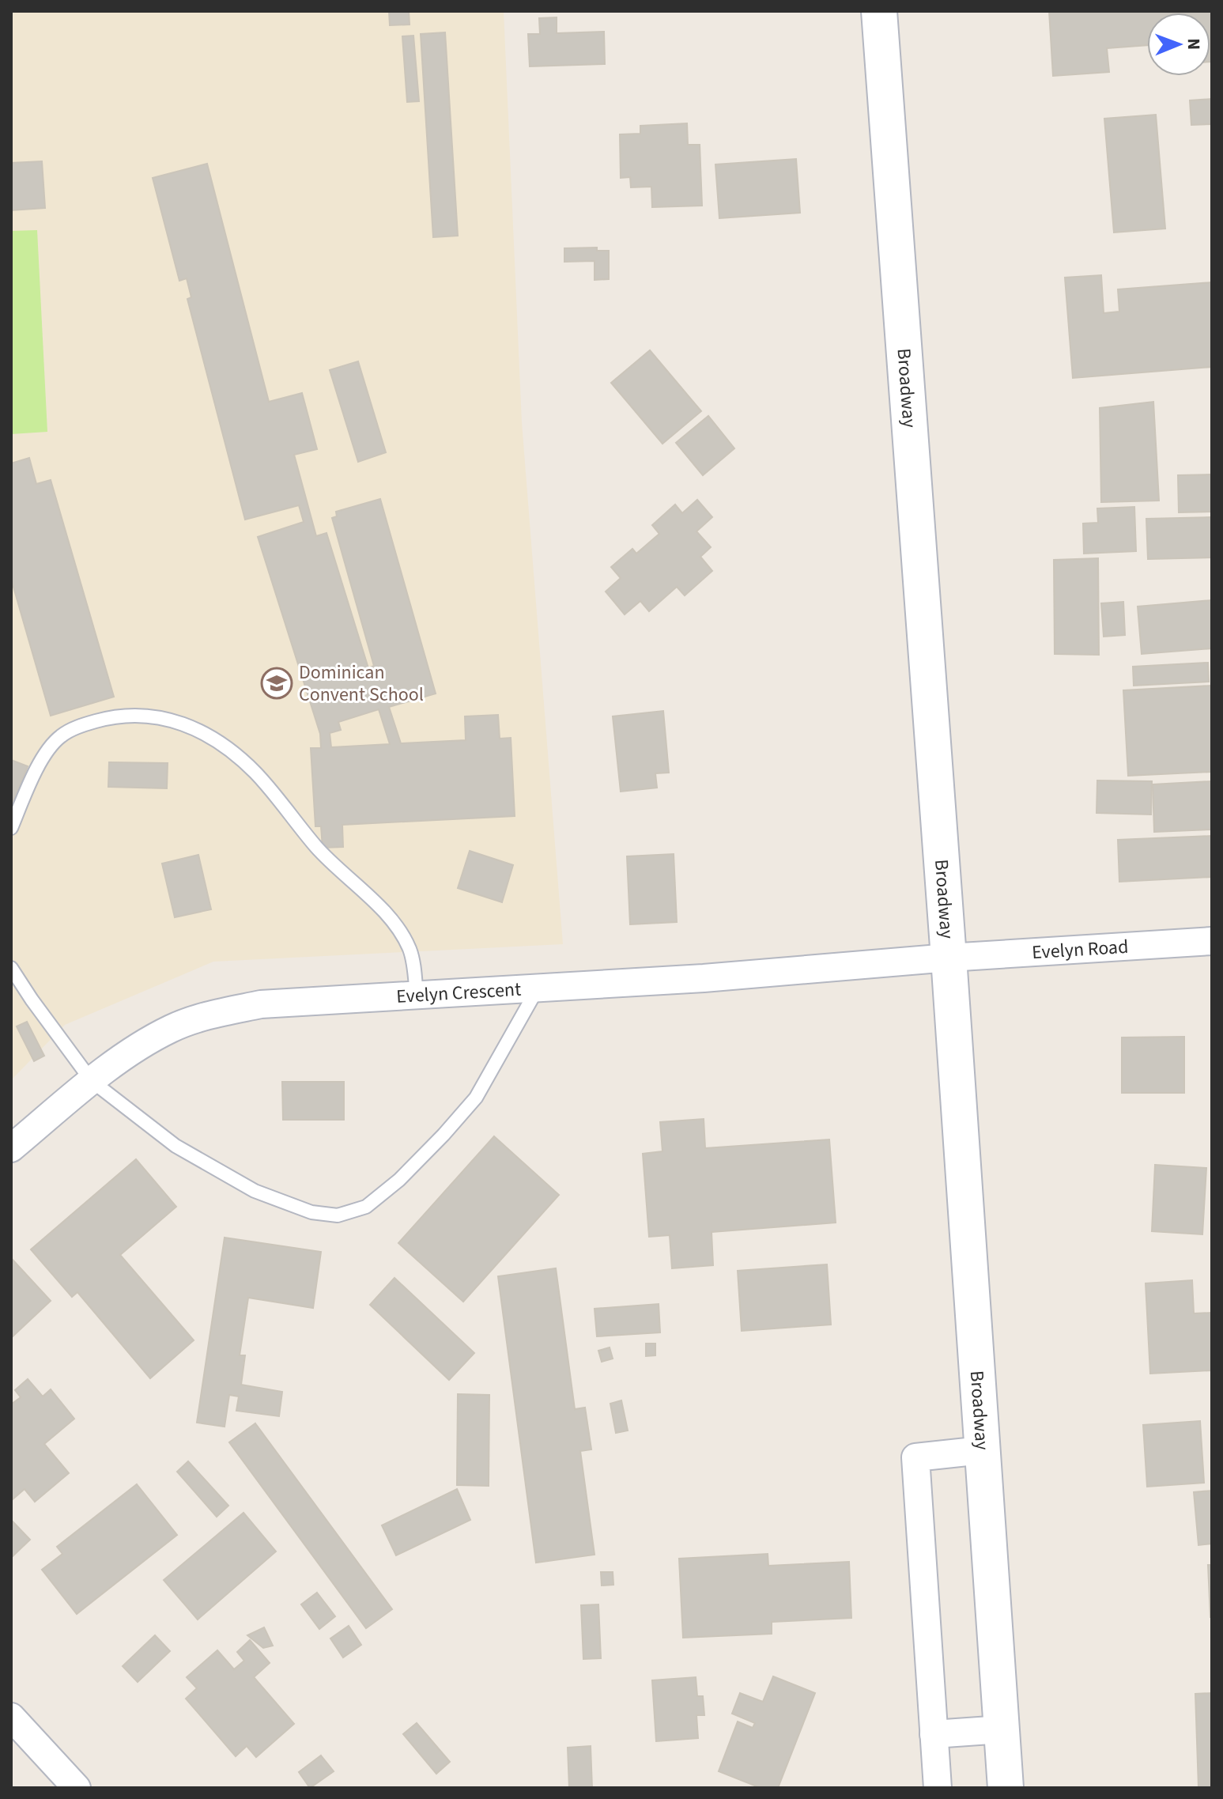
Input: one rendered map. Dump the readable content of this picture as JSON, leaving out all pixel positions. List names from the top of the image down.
{
  "streets": {
    "main road": ["Broadway"],
    "street": ["Evelyn Road", "Evelyn Crescent"]
  },
  "crossings": [
    ["Broadway", "Evelyn Road"],
    ["Broadway", "Evelyn Crescent"],
    ["Evelyn Road", "Evelyn Crescent"]
  ],
  "places": {
    "school or university": ["Dominican Convent School"]
  },
  "north": "right"
}
